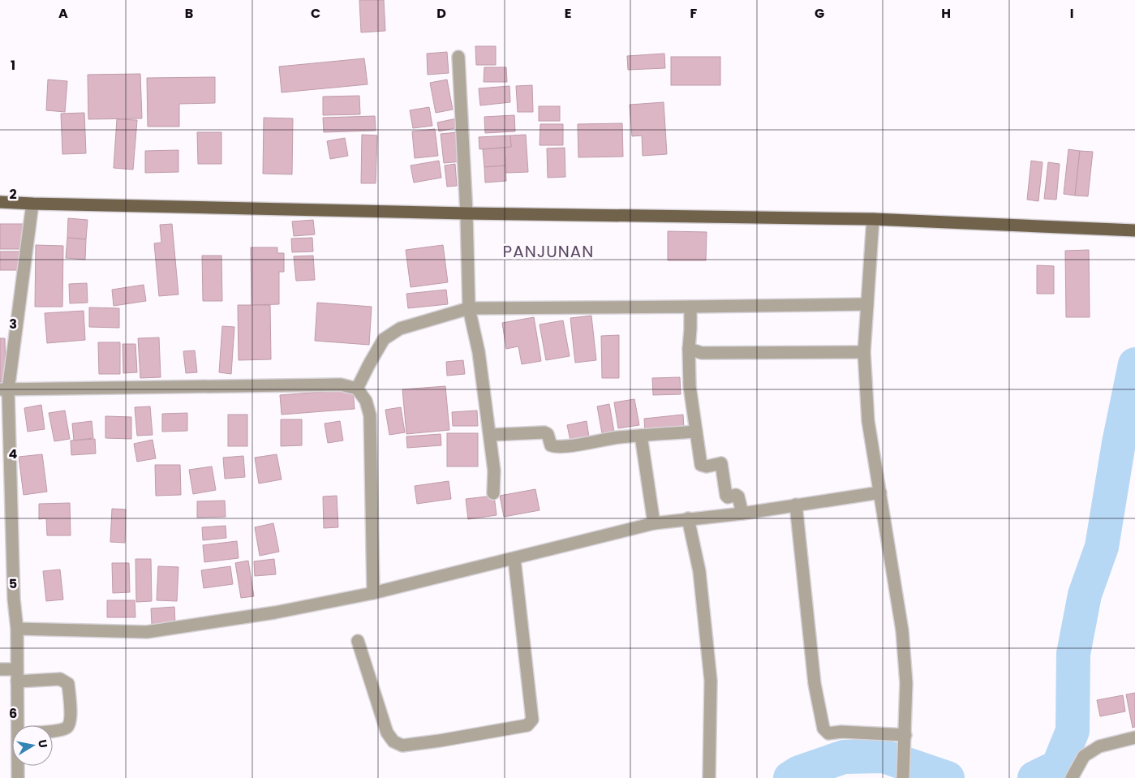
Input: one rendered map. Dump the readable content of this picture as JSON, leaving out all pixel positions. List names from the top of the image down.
{
  "districts": ["PANJUNAN"],
  "north": "right",
  "grid": {
    "columns": [
      "A",
      "B",
      "C",
      "D",
      "E",
      "F",
      "G",
      "H",
      "I"
    ],
    "rows": [
      "1",
      "2",
      "3",
      "4",
      "5",
      "6"
    ]
  }
}
